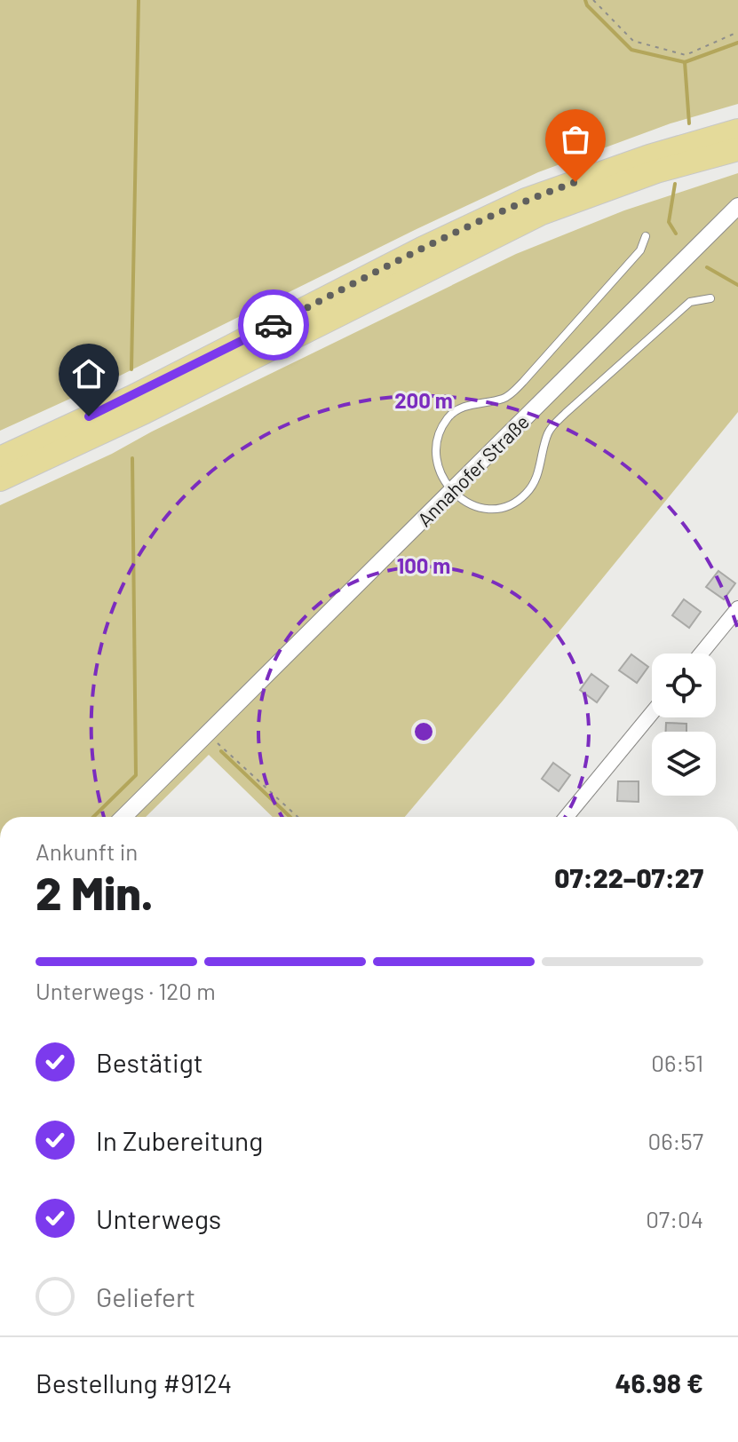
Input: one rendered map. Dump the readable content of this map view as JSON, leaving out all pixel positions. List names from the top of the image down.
{
  "streets": {
    "street": ["Annahofer Straße"]
  },
  "page": {
    "heading": ["2 Min.", "Ankunft in", "07:22–07:27"],
    "panel": ["Bestellung #9124", "46.98 €"],
    "bar": "Unterwegs · 120 m",
    "list": [
      ["Bestätigt", "06:51"],
      ["In Zubereitung", "06:57"],
      ["Unterwegs", "07:04"],
      "Geliefert"
    ]
  },
  "rings": ["200 m", "100 m"]
}
